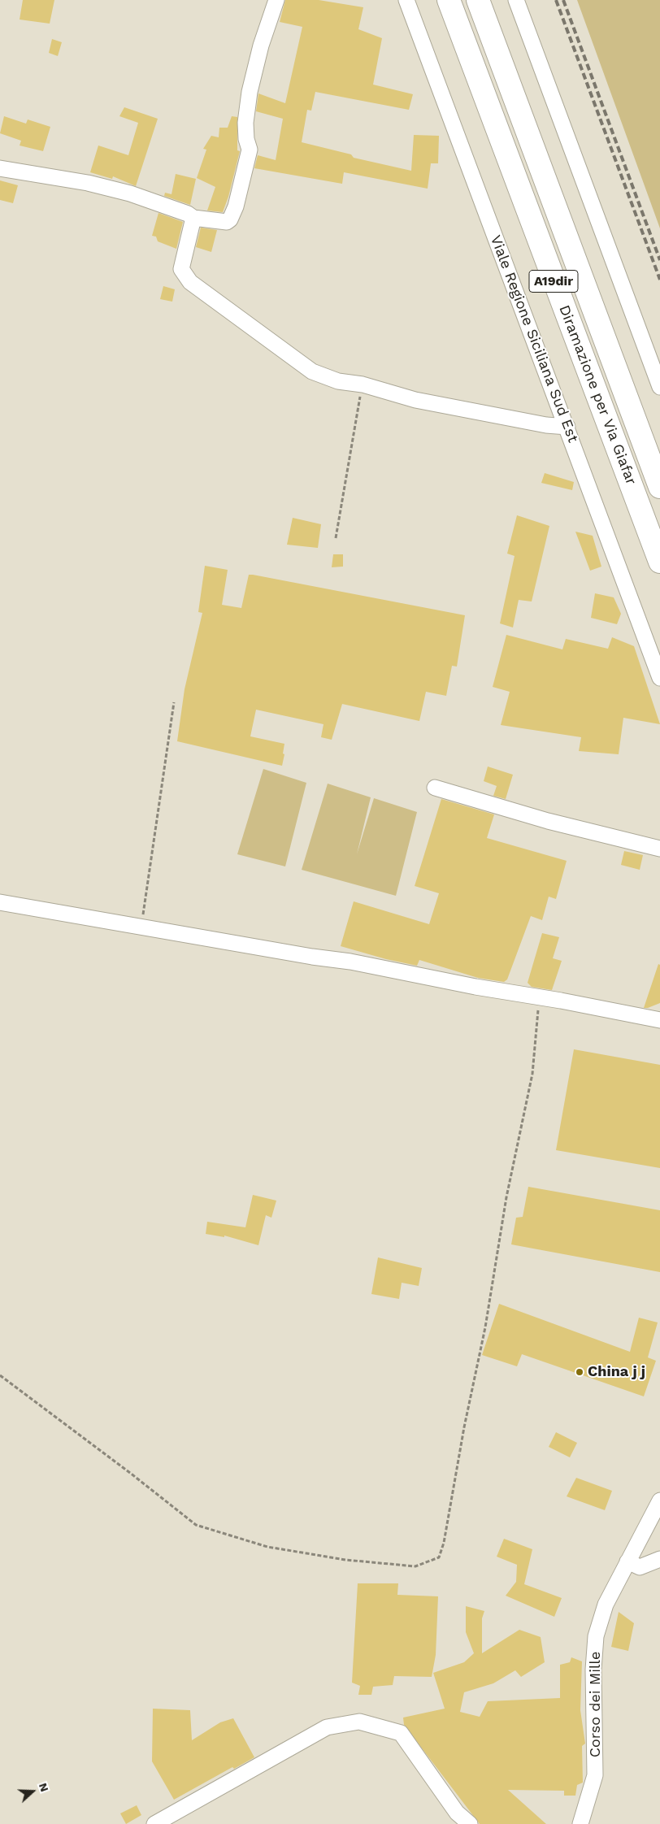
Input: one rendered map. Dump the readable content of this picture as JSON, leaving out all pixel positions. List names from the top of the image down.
{
  "streets": {
    "highway": ["A19dir", "Diramazione per Via Giafar"],
    "street": ["Viale Regione Siciliana Sud Est", "Corso dei Mille"]
  },
  "places": ["China j j"],
  "north": "right"
}
